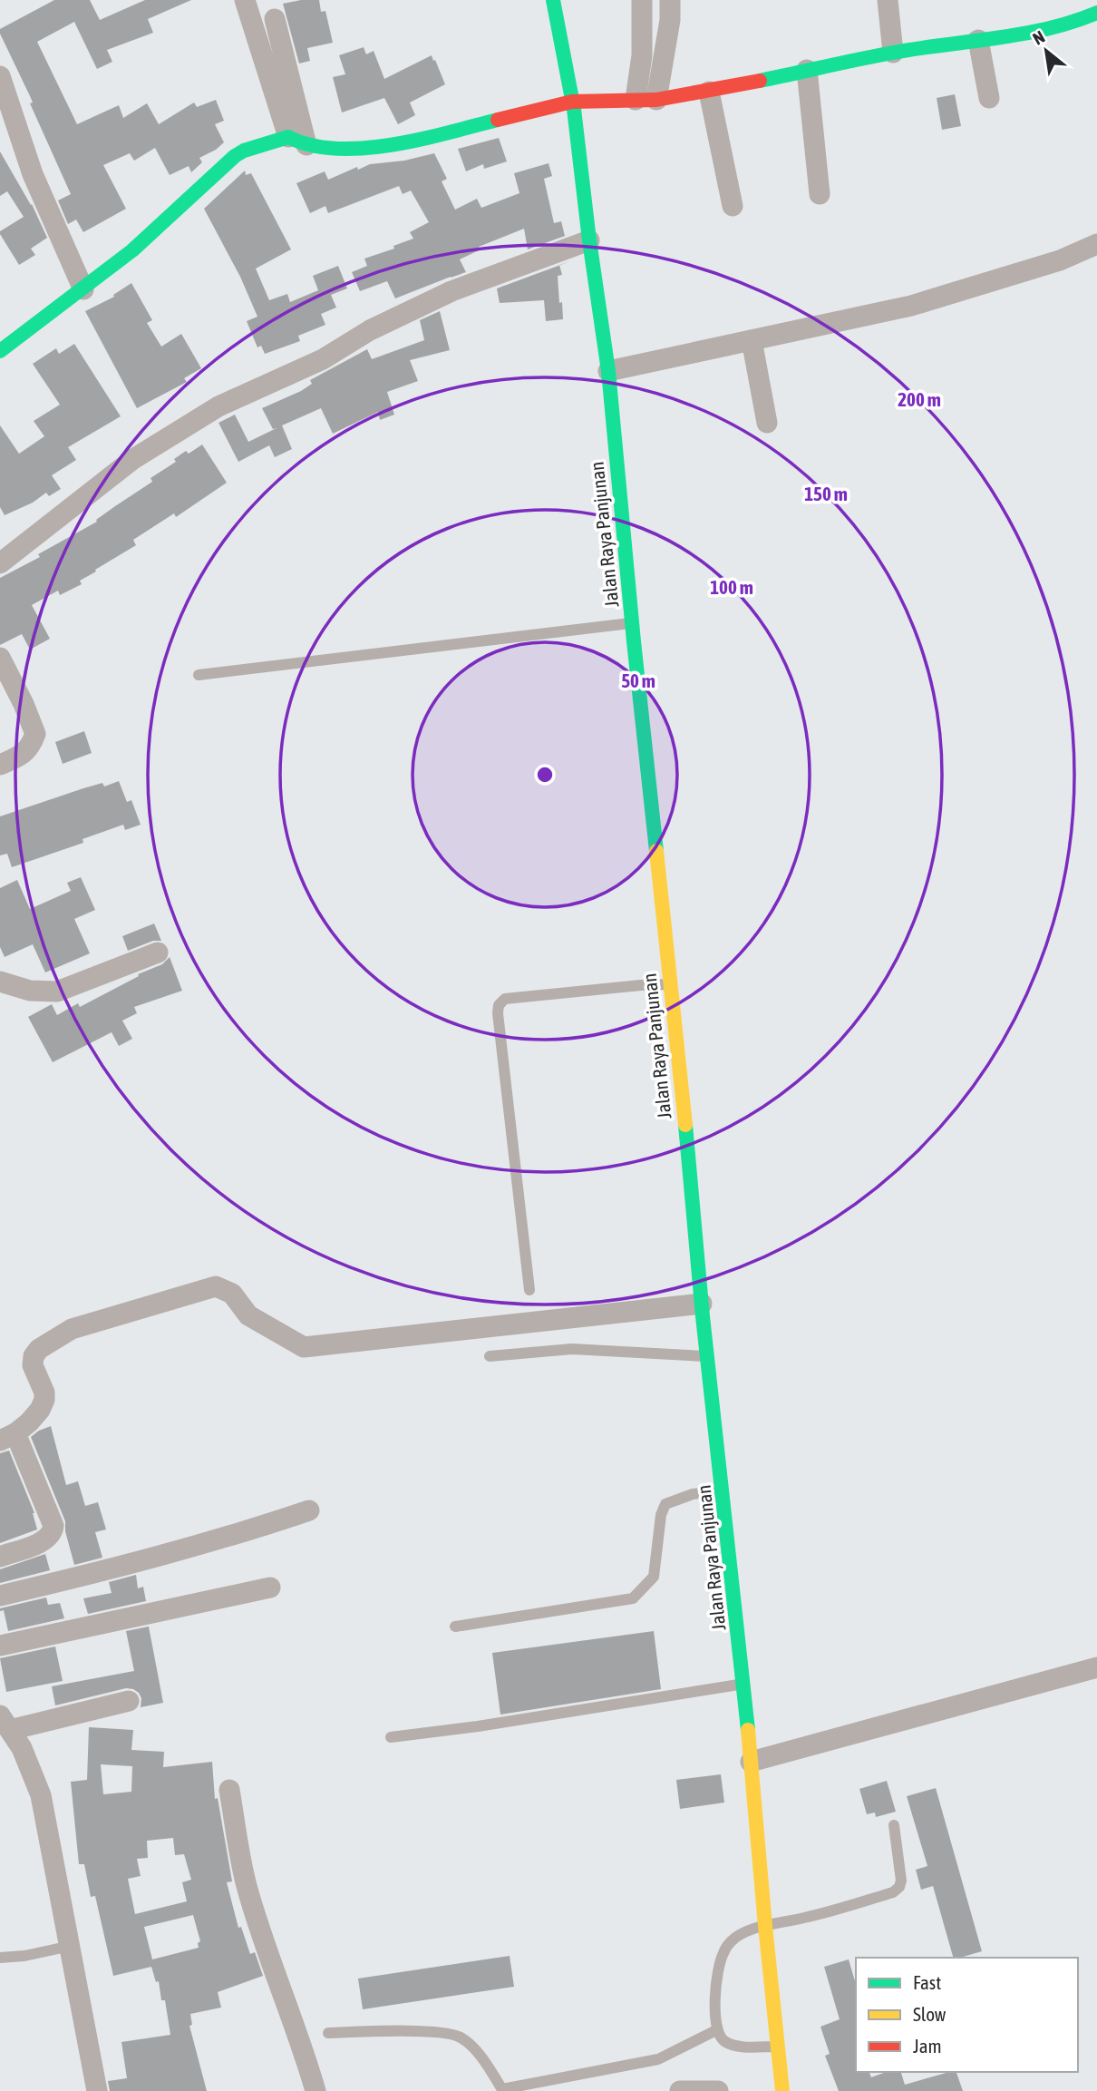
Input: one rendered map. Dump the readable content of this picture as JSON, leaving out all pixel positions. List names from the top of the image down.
{
  "streets": {
    "main road": ["Jalan Raya Panjunan"]
  },
  "legend": ["Fast", "Slow", "Jam"],
  "north": "top left",
  "rings": [
    "200 m",
    "150 m",
    "100 m",
    "50 m"
  ]
}
